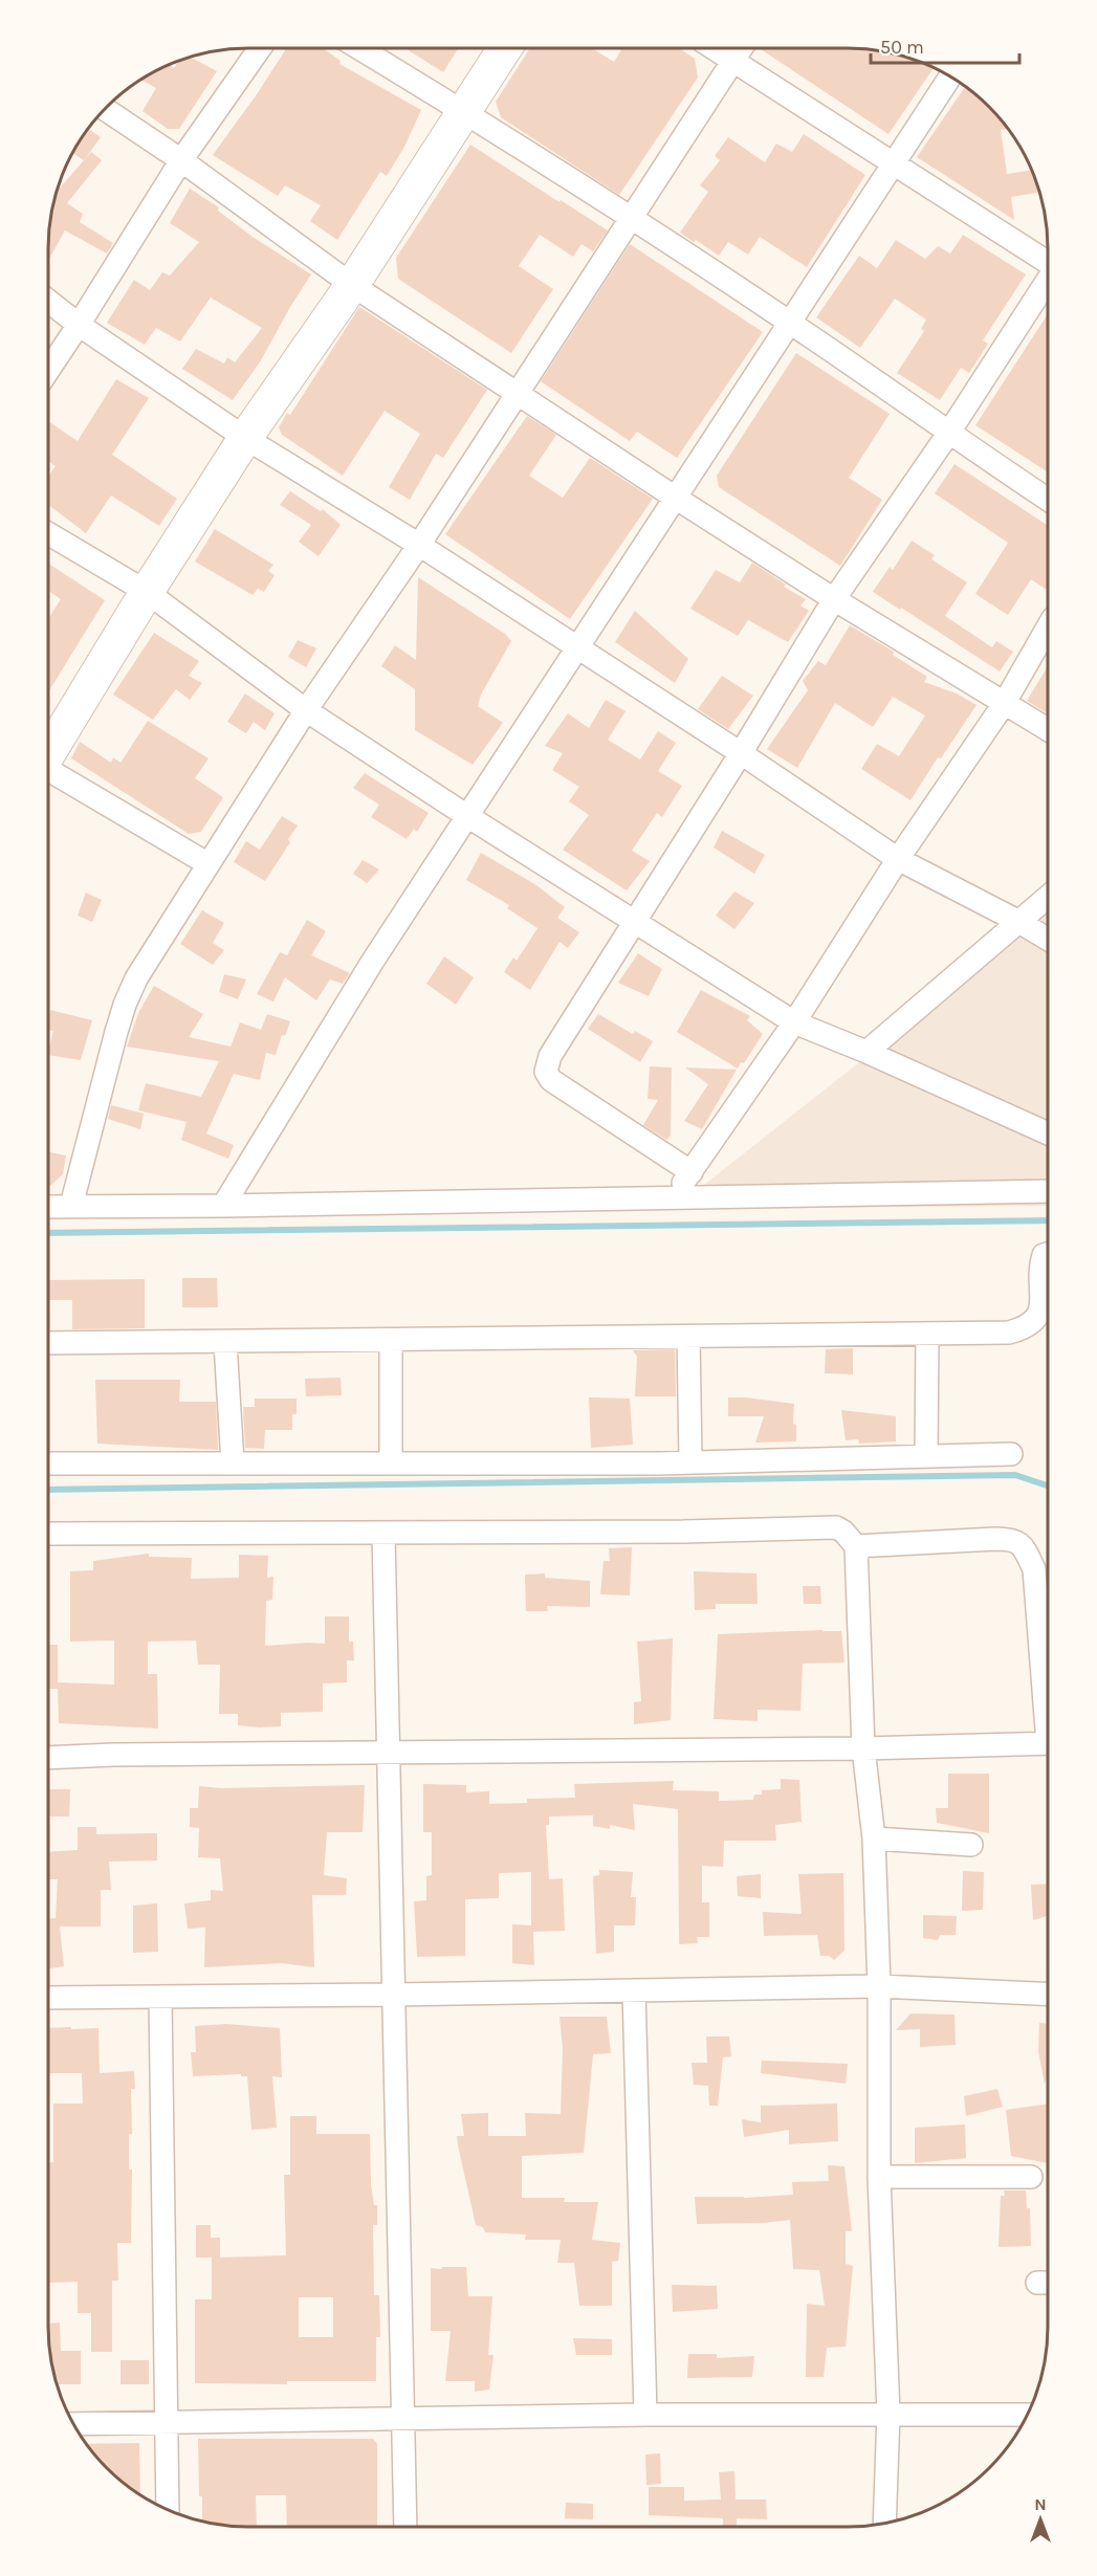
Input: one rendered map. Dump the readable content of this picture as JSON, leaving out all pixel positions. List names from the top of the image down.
{
  "scale_bar": "50 m",
  "north": "top"
}
